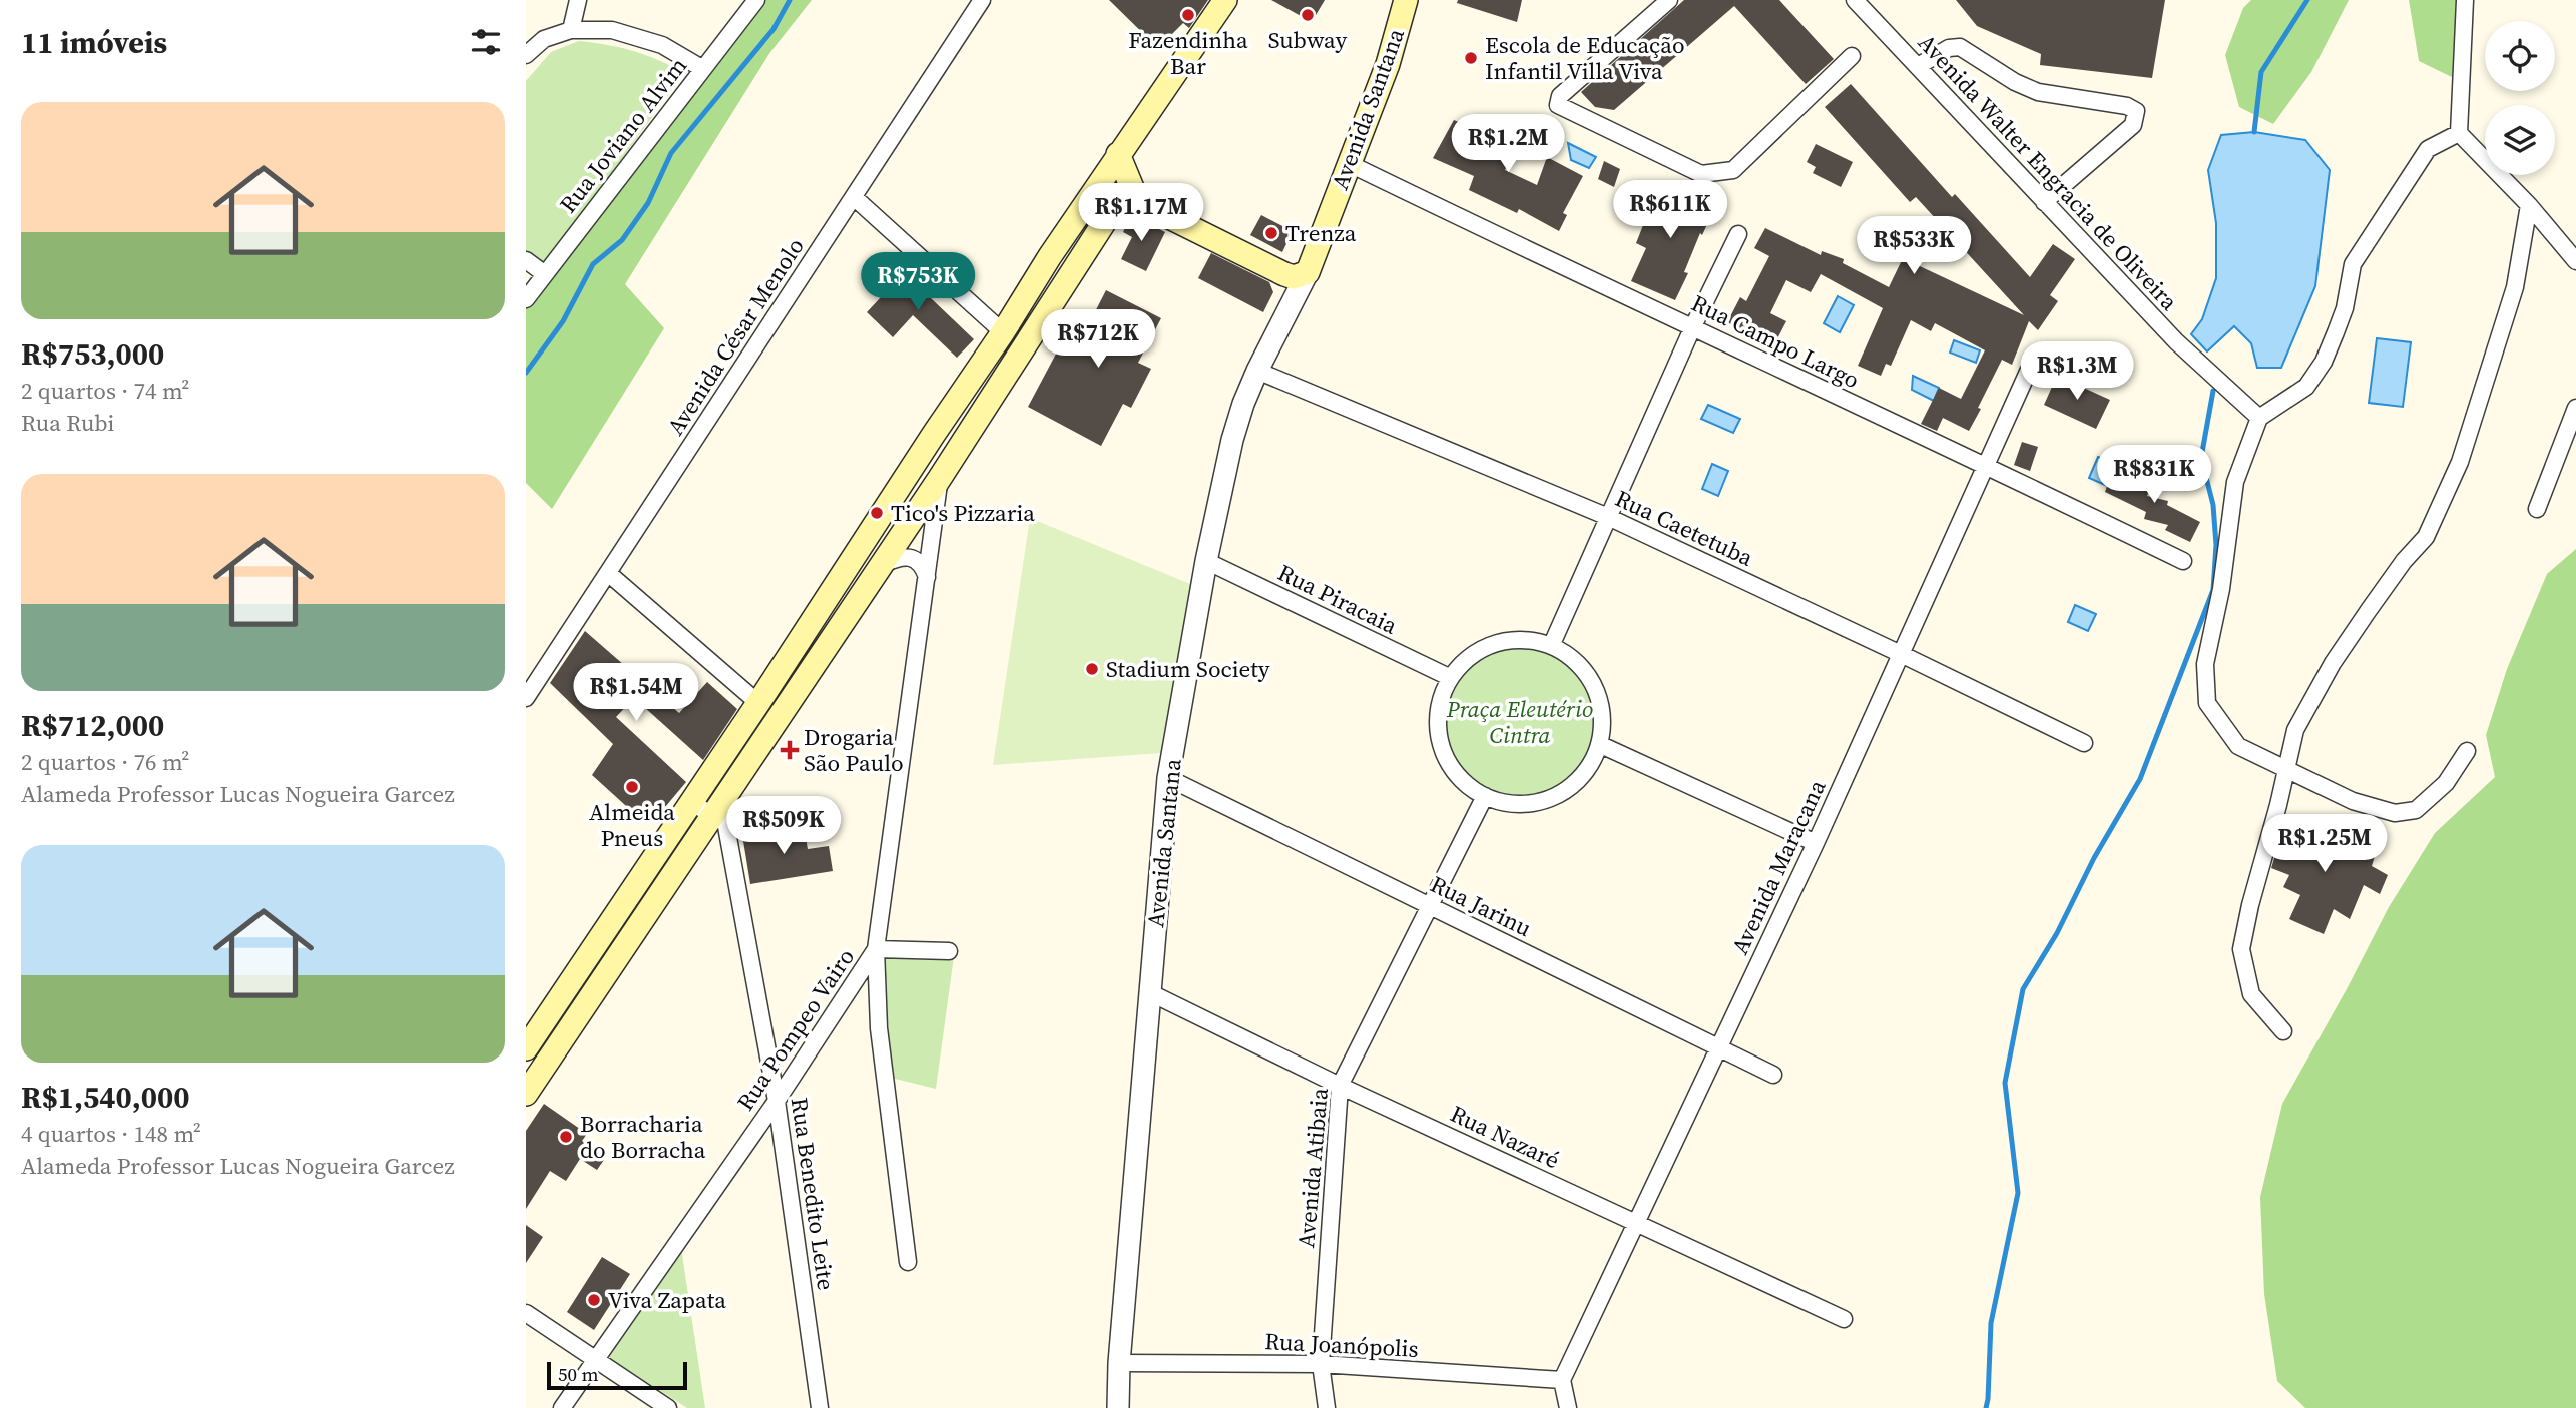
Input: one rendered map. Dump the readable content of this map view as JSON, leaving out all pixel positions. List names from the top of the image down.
{
  "streets": {
    "main road": ["Avenida Santana"],
    "street": [
      "Rua Joviano Alvim",
      "Avenida Walter Engracia de Oliveira",
      "Avenida César Menolo",
      "Rua Campo Largo",
      "Rua Caetetuba",
      "Rua Piracaia",
      "Avenida Maracana",
      "Rua Jarinu",
      "Rua Pompeo Vairo",
      "Rua Nazaré",
      "Avenida Atibaia",
      "Rua Benedito Leite",
      "Rua Joanópolis"
    ]
  },
  "crossings": [
    ["Avenida Santana", "Rua Campo Largo"],
    ["Avenida Santana", "Rua Caetetuba"],
    ["Avenida Santana", "Rua Piracaia"],
    ["Avenida Santana", "Rua Jarinu"],
    ["Avenida Santana", "Rua Nazaré"],
    ["Avenida Santana", "Rua Joanópolis"],
    ["Rua Campo Largo", "Avenida Maracana"],
    ["Rua Caetetuba", "Avenida Maracana"],
    ["Rua Piracaia", "Avenida Atibaia"],
    ["Avenida Maracana", "Rua Jarinu"],
    ["Avenida Maracana", "Rua Nazaré"],
    ["Avenida Maracana", "Rua Joanópolis"],
    ["Rua Jarinu", "Avenida Atibaia"],
    ["Rua Pompeo Vairo", "Rua Benedito Leite"],
    ["Rua Nazaré", "Avenida Atibaia"],
    ["Avenida Atibaia", "Rua Joanópolis"]
  ],
  "parks": ["Praça Eleutério Cintra"],
  "places": {
    "other": [
      "Fazendinha Bar",
      "Subway",
      "Escola de Educação Infantil Villa Viva",
      "Trenza",
      "Tico's Pizzaria",
      "Stadium Society",
      "Almeida Pneus",
      "Borracharia do Borracha",
      "Viva Zapata"
    ],
    "health": ["Drogaria São Paulo"]
  },
  "scale_bar": "50 m",
  "page": {
    "heading": "11 imóveis",
    "list": [
      {
        "name": "R$753,000",
        "note": "2 quartos · 74 m² · Rua Rubi"
      },
      {
        "name": "R$712,000",
        "note": "2 quartos · 76 m² · Alameda Professor Lucas Nogueira Garcez"
      },
      {
        "name": "R$1,540,000",
        "note": "4 quartos · 148 m² · Alameda Professor Lucas Nogueira Garcez"
      }
    ],
    "price": [
      "R$1.2M",
      "R$611K",
      "R$1.17M",
      "R$533K",
      "R$753K",
      "R$712K",
      "R$1.3M",
      "R$831K",
      "R$1.54M",
      "R$509K",
      "R$1.25M"
    ],
    "scale": "50 m"
  }
}
